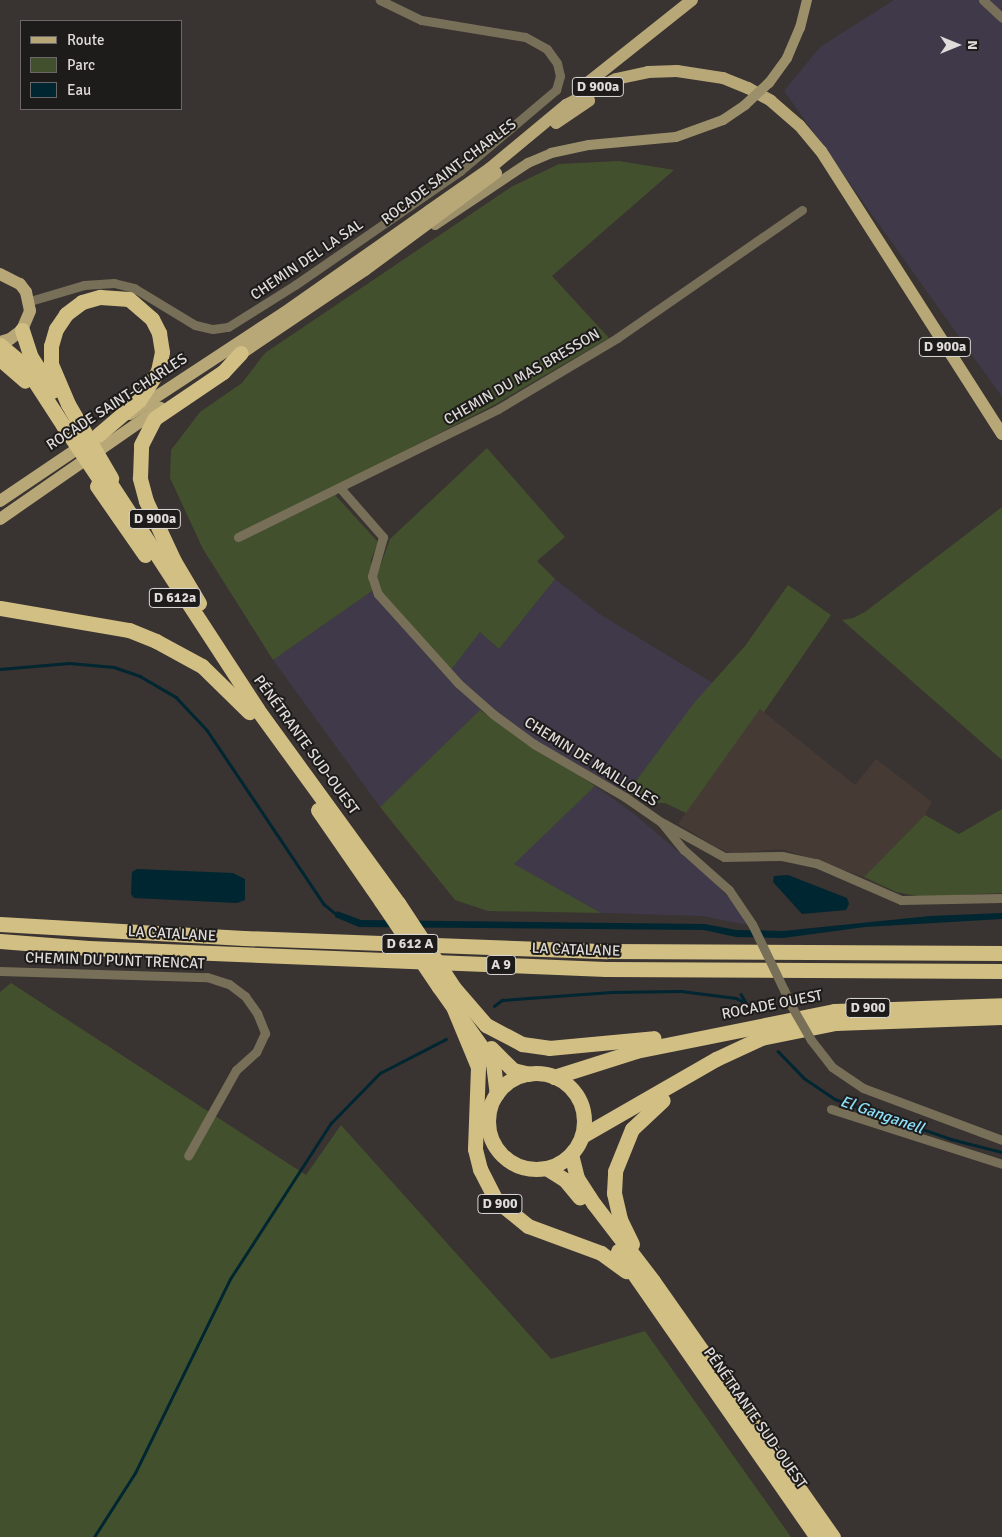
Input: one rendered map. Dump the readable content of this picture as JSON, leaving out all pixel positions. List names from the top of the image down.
{
  "streets": {
    "highway": [
      "D 900a",
      "D 612a",
      "PÉNÉTRANTE SUD-OUEST",
      "LA CATALANE",
      "D 612 A",
      "A 9",
      "ROCADE OUEST",
      "D 900"
    ],
    "main road": ["ROCADE SAINT-CHARLES"],
    "street": [
      "CHEMIN DEL LA SAL",
      "CHEMIN DU MAS BRESSON",
      "CHEMIN DE MAILLOLES",
      "CHEMIN DU PUNT TRENCAT"
    ]
  },
  "crossings": [
    ["D 900a", "ROCADE SAINT-CHARLES"],
    ["D 900a", "PÉNÉTRANTE SUD-OUEST"],
    ["CHEMIN DU MAS BRESSON", "CHEMIN DE MAILLOLES"],
    ["D 612a", "PÉNÉTRANTE SUD-OUEST"],
    ["PÉNÉTRANTE SUD-OUEST", "D 612 A"],
    ["PÉNÉTRANTE SUD-OUEST", "ROCADE OUEST"]
  ],
  "water": ["El Ganganell"],
  "legend": ["Route", "Parc", "Eau"],
  "north": "right"
}
